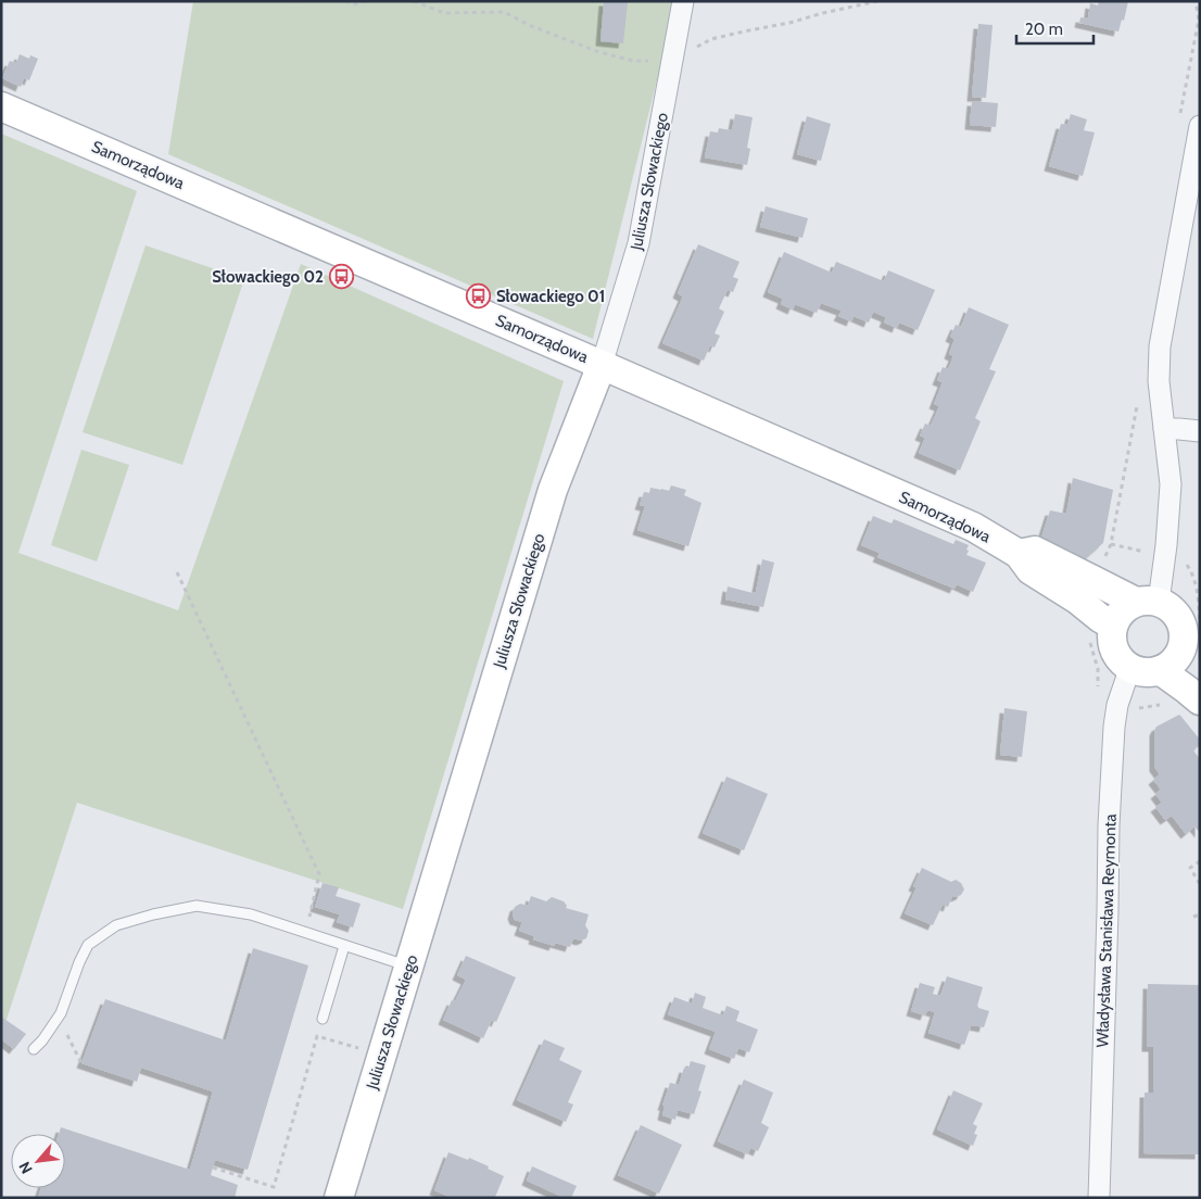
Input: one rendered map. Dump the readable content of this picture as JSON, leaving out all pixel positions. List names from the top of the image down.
{
  "streets": {
    "street": ["Samorządowa", "Juliusza Słowackiego", "Władysława Stanisława Reymonta"]
  },
  "crossings": [
    ["Samorządowa", "Juliusza Słowackiego"]
  ],
  "places": {
    "bus stop": ["Słowackiego 02", "Słowackiego 01"]
  },
  "scale_bar": "20 m",
  "north": "bottom left"
}
